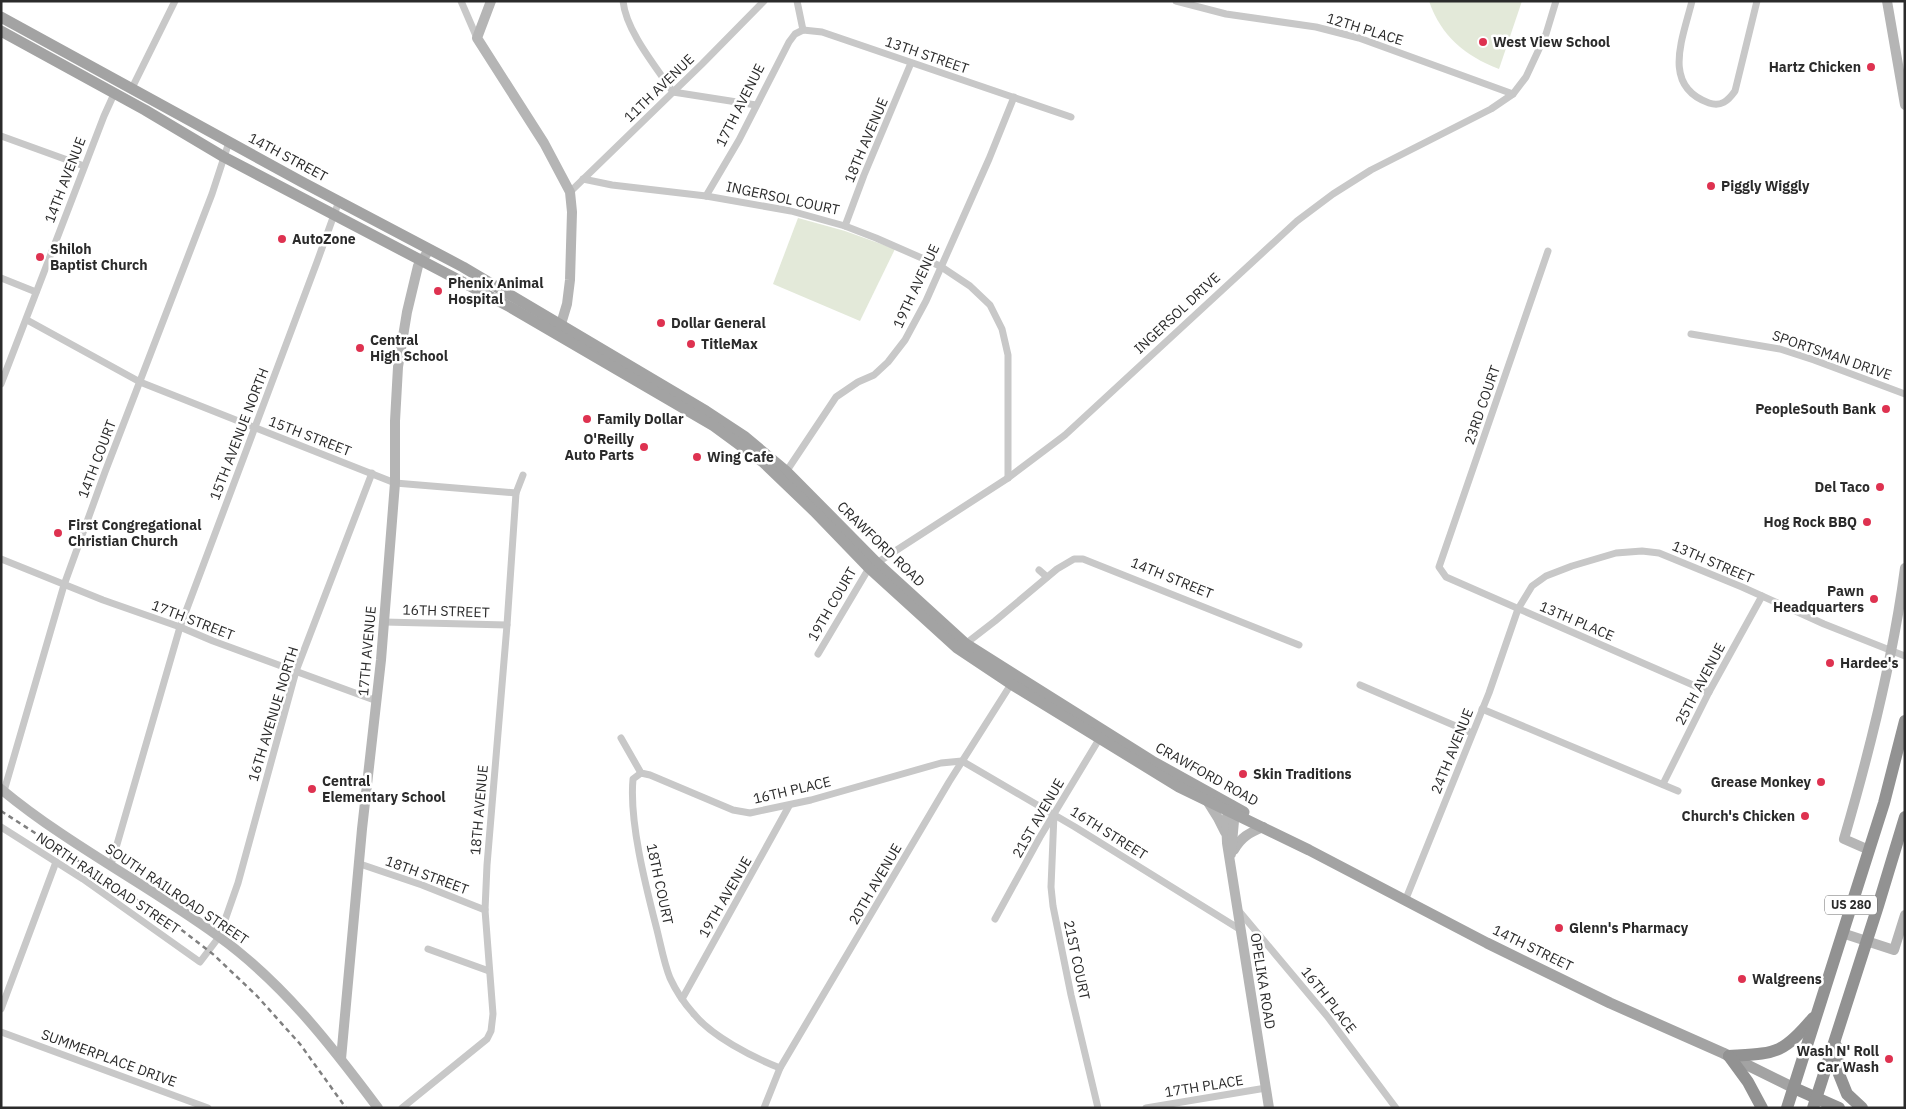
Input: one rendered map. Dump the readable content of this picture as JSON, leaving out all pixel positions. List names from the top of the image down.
{
  "streets": {
    "highway": ["US 280"],
    "main road": ["14TH STREET", "CRAWFORD ROAD"],
    "street": [
      "12TH PLACE",
      "13TH STREET",
      "11TH AVENUE",
      "17TH AVENUE",
      "18TH AVENUE",
      "14TH AVENUE",
      "INGERSOL COURT",
      "19TH AVENUE",
      "INGERSOL DRIVE",
      "SPORTSMAN DRIVE",
      "23RD COURT",
      "15TH AVENUE NORTH",
      "15TH STREET",
      "14TH COURT",
      "19TH COURT",
      "16TH STREET",
      "17TH STREET",
      "13TH PLACE",
      "25TH AVENUE",
      "16TH AVENUE NORTH",
      "24TH AVENUE",
      "16TH PLACE",
      "21ST AVENUE",
      "18TH STREET",
      "NORTH RAILROAD STREET",
      "18TH COURT",
      "20TH AVENUE",
      "SOUTH RAILROAD STREET",
      "21ST COURT",
      "OPELIKA ROAD",
      "SUMMERPLACE DRIVE",
      "17TH PLACE"
    ]
  },
  "crossings": [
    ["12TH PLACE", "INGERSOL DRIVE"],
    ["13TH STREET", "17TH AVENUE"],
    ["13TH STREET", "18TH AVENUE"],
    ["13TH STREET", "19TH AVENUE"],
    ["13TH STREET", "13TH PLACE"],
    ["13TH STREET", "25TH AVENUE"],
    ["13TH STREET", "24TH AVENUE"],
    ["11TH AVENUE", "INGERSOL COURT"],
    ["17TH AVENUE", "14TH STREET"],
    ["17TH AVENUE", "INGERSOL COURT"],
    ["17TH AVENUE", "15TH STREET"],
    ["17TH AVENUE", "16TH STREET"],
    ["17TH AVENUE", "17TH STREET"],
    ["17TH AVENUE", "18TH STREET"],
    ["17TH AVENUE", "SOUTH RAILROAD STREET"],
    ["18TH AVENUE", "INGERSOL COURT"],
    ["18TH AVENUE", "15TH STREET"],
    ["18TH AVENUE", "16TH STREET"],
    ["18TH AVENUE", "18TH STREET"],
    ["14TH STREET", "15TH AVENUE NORTH"],
    ["14TH STREET", "14TH COURT"],
    ["14TH STREET", "CRAWFORD ROAD"],
    ["14TH STREET", "24TH AVENUE"],
    ["14TH STREET", "US 280"],
    ["14TH AVENUE", "15TH STREET"],
    ["INGERSOL COURT", "19TH AVENUE"],
    ["INGERSOL COURT", "INGERSOL DRIVE"],
    ["19TH AVENUE", "CRAWFORD ROAD"],
    ["19TH AVENUE", "16TH PLACE"],
    ["19TH AVENUE", "18TH COURT"],
    ["INGERSOL DRIVE", "CRAWFORD ROAD"],
    ["INGERSOL DRIVE", "19TH COURT"],
    ["23RD COURT", "13TH PLACE"],
    ["15TH AVENUE NORTH", "15TH STREET"],
    ["15TH AVENUE NORTH", "17TH STREET"],
    ["15TH AVENUE NORTH", "SOUTH RAILROAD STREET"],
    ["15TH STREET", "14TH COURT"],
    ["15TH STREET", "16TH AVENUE NORTH"],
    ["14TH COURT", "17TH STREET"],
    ["14TH COURT", "SOUTH RAILROAD STREET"],
    ["CRAWFORD ROAD", "19TH COURT"],
    ["CRAWFORD ROAD", "21ST AVENUE"],
    ["CRAWFORD ROAD", "20TH AVENUE"],
    ["CRAWFORD ROAD", "OPELIKA ROAD"],
    ["16TH STREET", "16TH PLACE"],
    ["16TH STREET", "21ST AVENUE"],
    ["16TH STREET", "20TH AVENUE"],
    ["16TH STREET", "21ST COURT"],
    ["16TH STREET", "OPELIKA ROAD"],
    ["17TH STREET", "16TH AVENUE NORTH"],
    ["13TH PLACE", "25TH AVENUE"],
    ["13TH PLACE", "24TH AVENUE"],
    ["16TH AVENUE NORTH", "NORTH RAILROAD STREET"],
    ["16TH AVENUE NORTH", "SOUTH RAILROAD STREET"],
    ["16TH PLACE", "18TH COURT"],
    ["16TH PLACE", "20TH AVENUE"],
    ["16TH PLACE", "OPELIKA ROAD"],
    ["21ST AVENUE", "21ST COURT"],
    ["OPELIKA ROAD", "17TH PLACE"]
  ],
  "places": [
    "West View School",
    "Hartz Chicken",
    "Piggly Wiggly",
    "AutoZone",
    "Shiloh Baptist Church",
    "Phenix Animal Hospital",
    "Dollar General",
    "TitleMax",
    "Central High School",
    "PeopleSouth Bank",
    "Family Dollar",
    "O'Reilly Auto Parts",
    "Wing Cafe",
    "Del Taco",
    "Hog Rock BBQ",
    "First Congregational Christian Church",
    "Pawn Headquarters",
    "Hardee's",
    "Skin Traditions",
    "Grease Monkey",
    "Central Elementary School",
    "Church's Chicken",
    "Glenn's Pharmacy",
    "Walgreens",
    "Wash N' Roll Car Wash"
  ]
}
